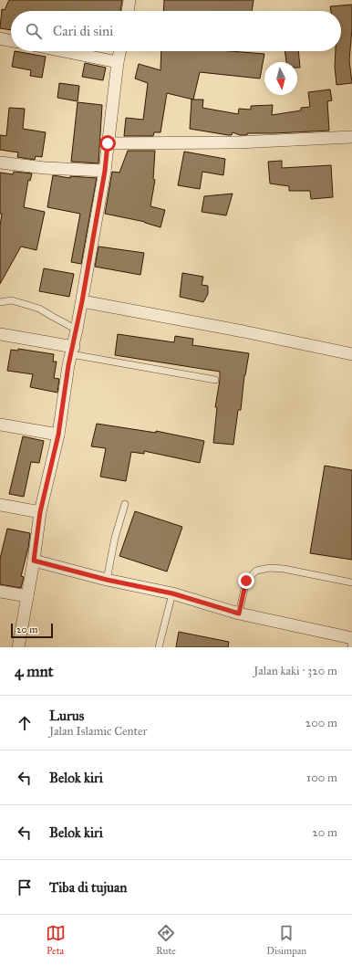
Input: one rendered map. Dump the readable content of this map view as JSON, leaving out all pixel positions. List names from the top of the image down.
{
  "scale_bar": "20 m",
  "north": "bottom",
  "page": {
    "search": "Cari di sini",
    "scale": "20 m",
    "heading": ["4 mnt", "Jalan kaki · 320 m"],
    "list": [
      ["Lurus", "Jalan Islamic Center", "200 m"],
      ["Belok kiri", "100 m"],
      ["Belok kiri", "20 m"],
      "Tiba di tujuan"
    ],
    "nav": ["Peta", "Rute", "Disimpan"]
  }
}
